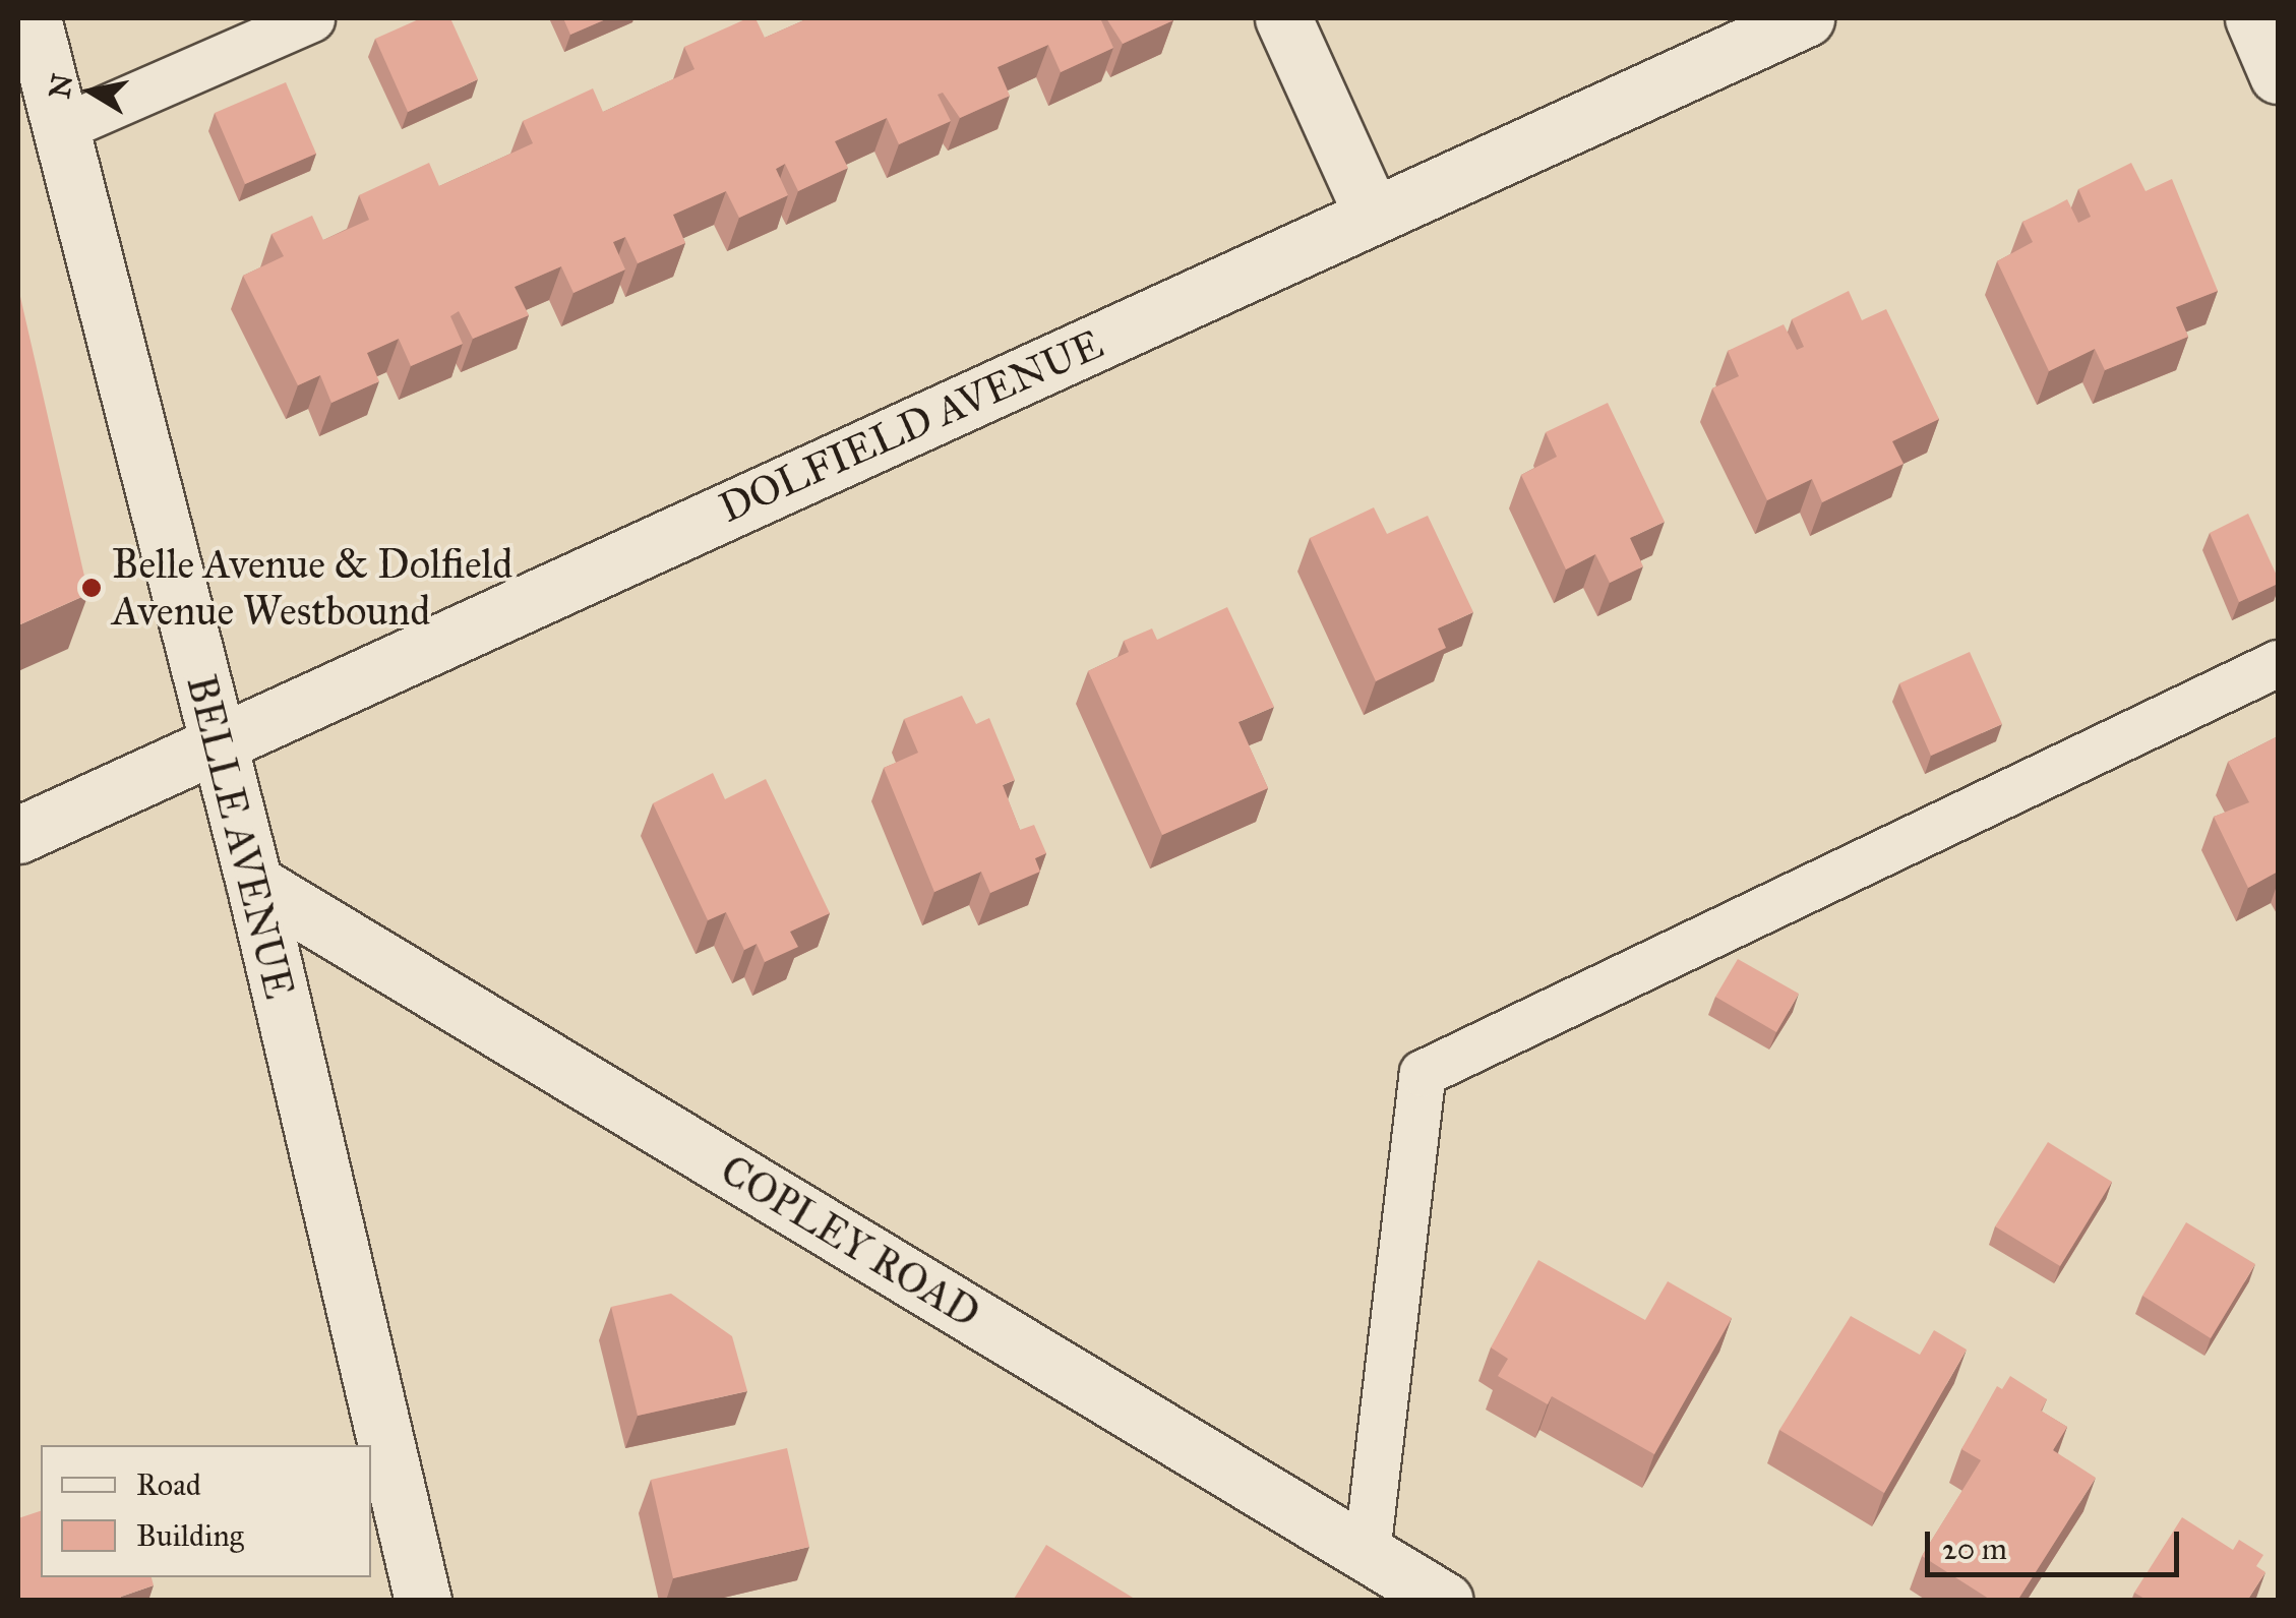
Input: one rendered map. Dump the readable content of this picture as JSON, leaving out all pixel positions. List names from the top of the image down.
{
  "streets": {
    "street": ["DOLFIELD AVENUE", "BELLE AVENUE", "COPLEY ROAD"]
  },
  "crossings": [
    ["DOLFIELD AVENUE", "BELLE AVENUE"],
    ["BELLE AVENUE", "COPLEY ROAD"]
  ],
  "places": ["Belle Avenue & Dolfield Avenue Westbound"],
  "legend": ["Road", "Building"],
  "scale_bar": "20 m",
  "north": "left"
}
